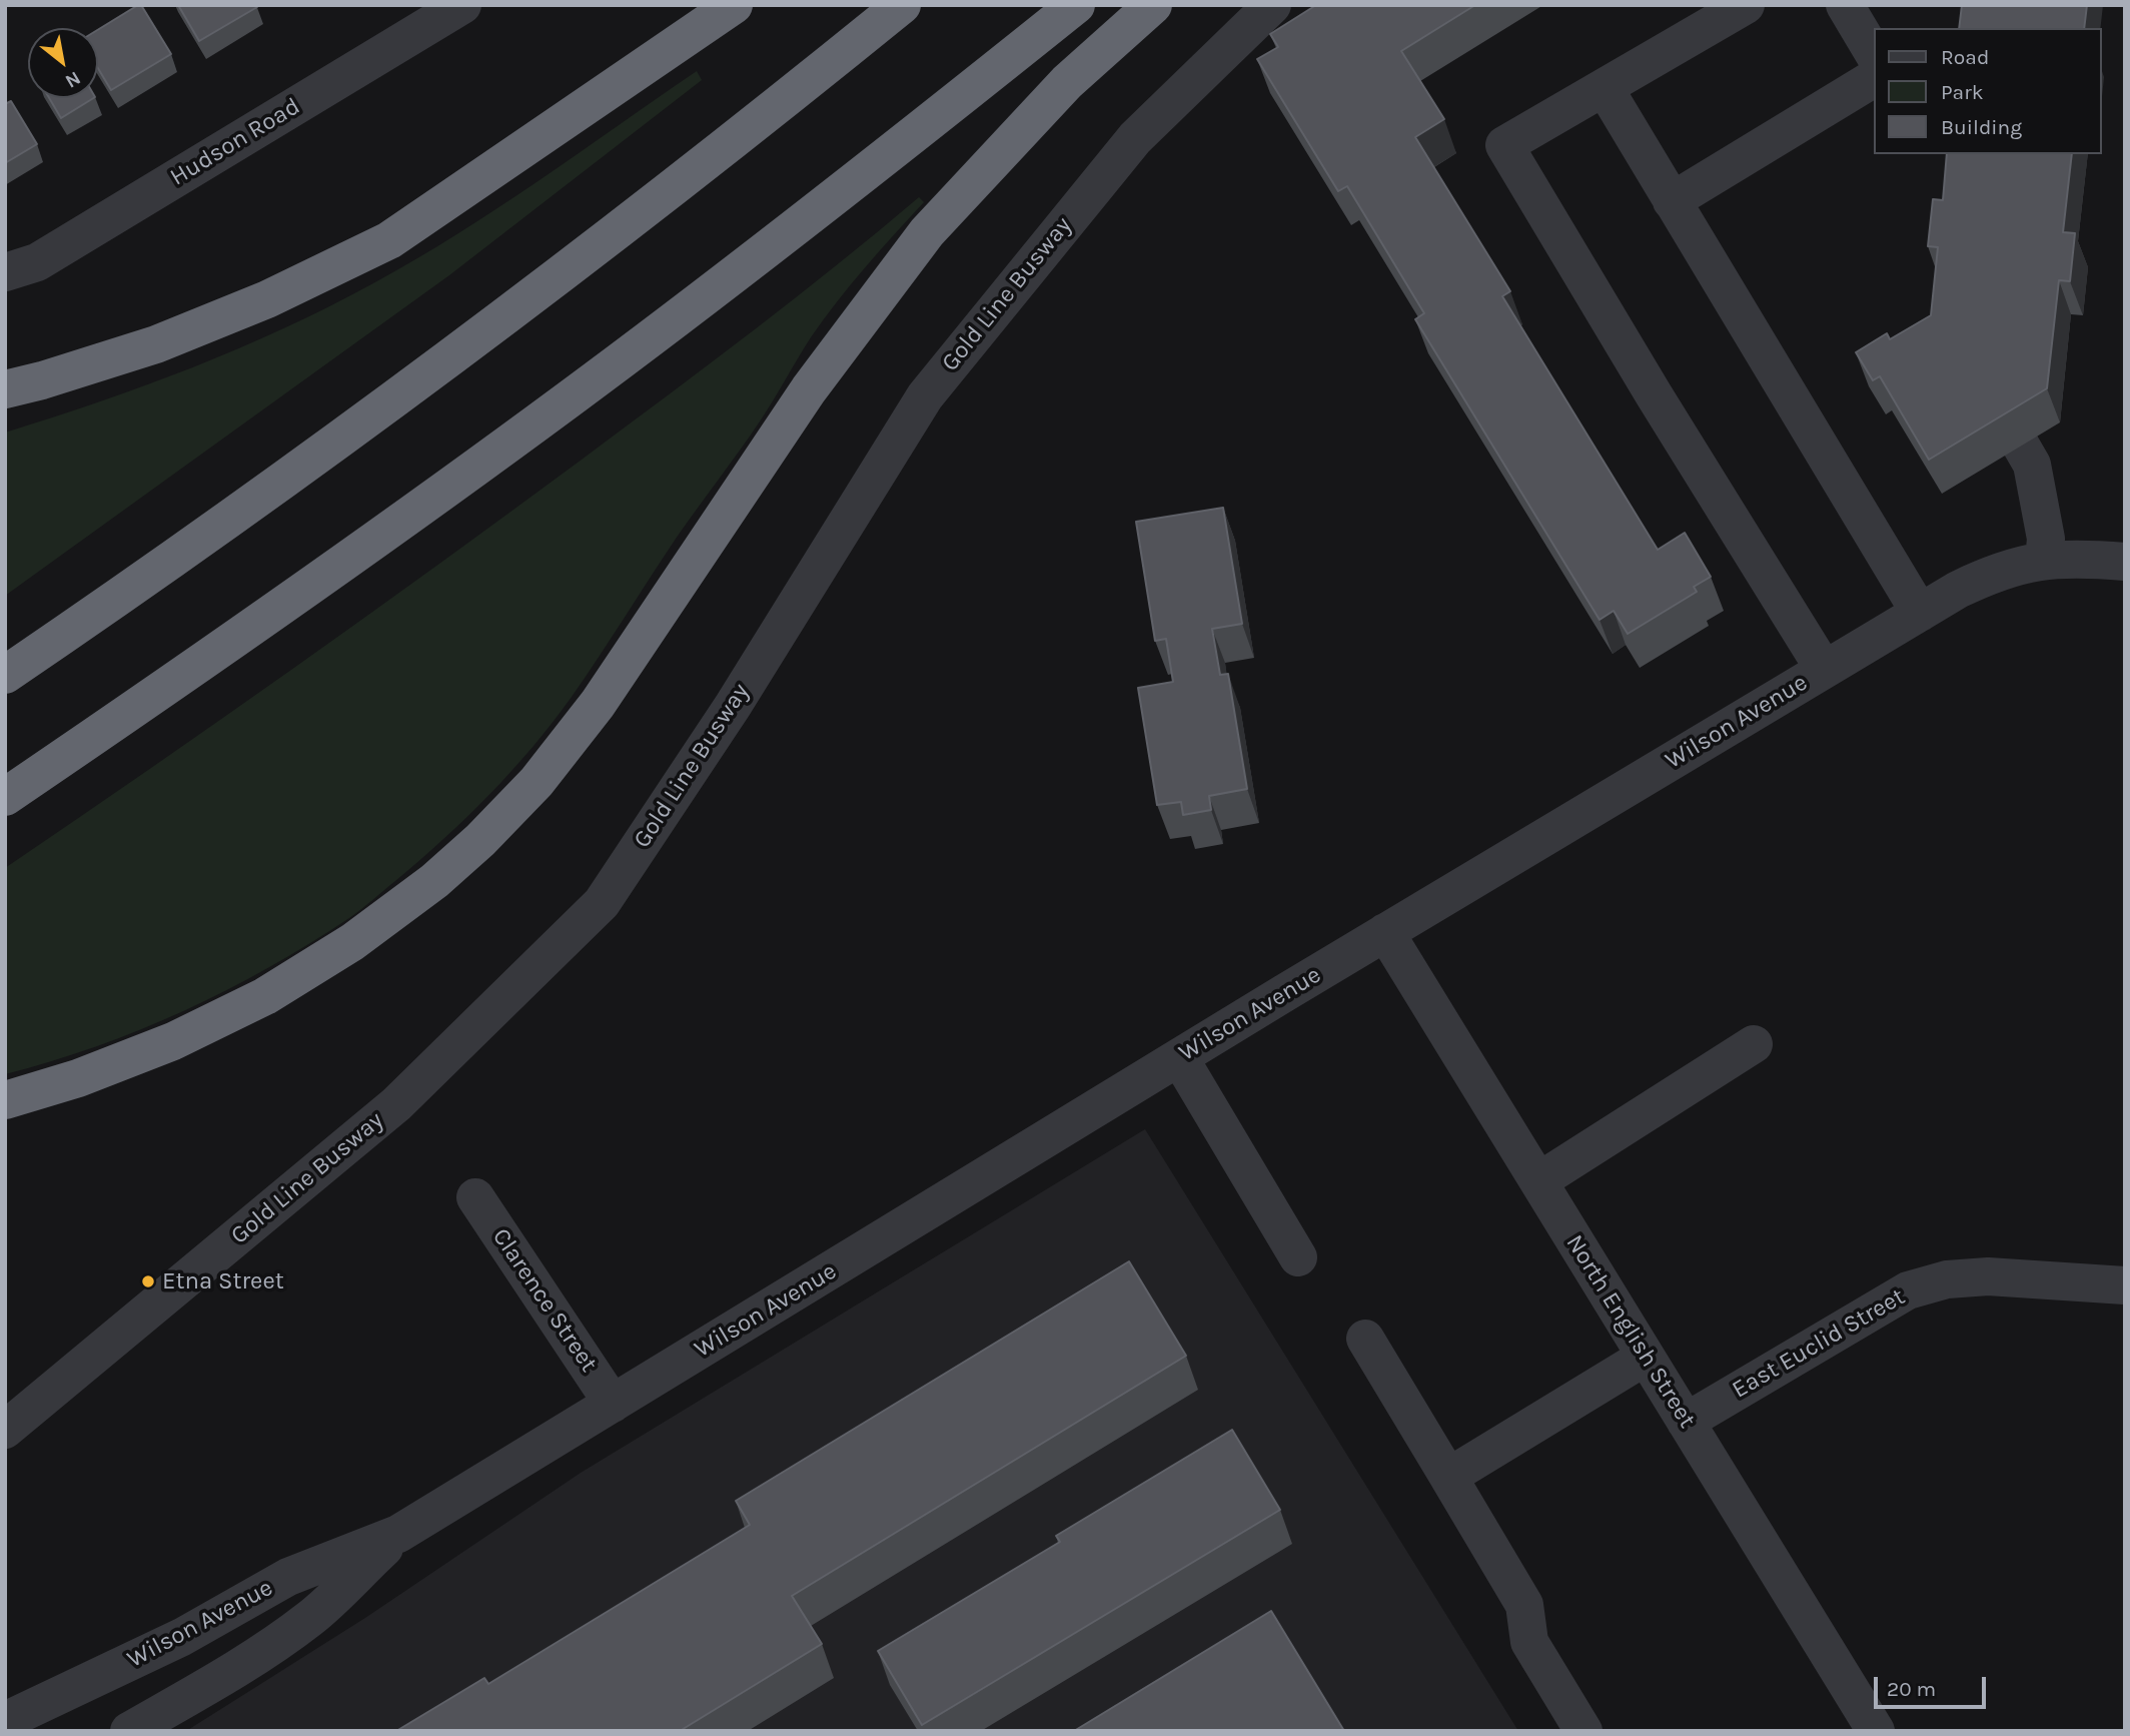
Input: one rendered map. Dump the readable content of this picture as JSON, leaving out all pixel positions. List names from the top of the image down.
{
  "streets": {
    "street": [
      "Hudson Road",
      "Gold Line Busway",
      "Wilson Avenue",
      "Clarence Street",
      "North English Street",
      "East Euclid Street"
    ]
  },
  "crossings": [
    ["Wilson Avenue", "Clarence Street"],
    ["Wilson Avenue", "North English Street"],
    ["North English Street", "East Euclid Street"]
  ],
  "places": ["Etna Street"],
  "legend": ["Road", "Park", "Building"],
  "scale_bar": "20 m",
  "north": "bottom right"
}
